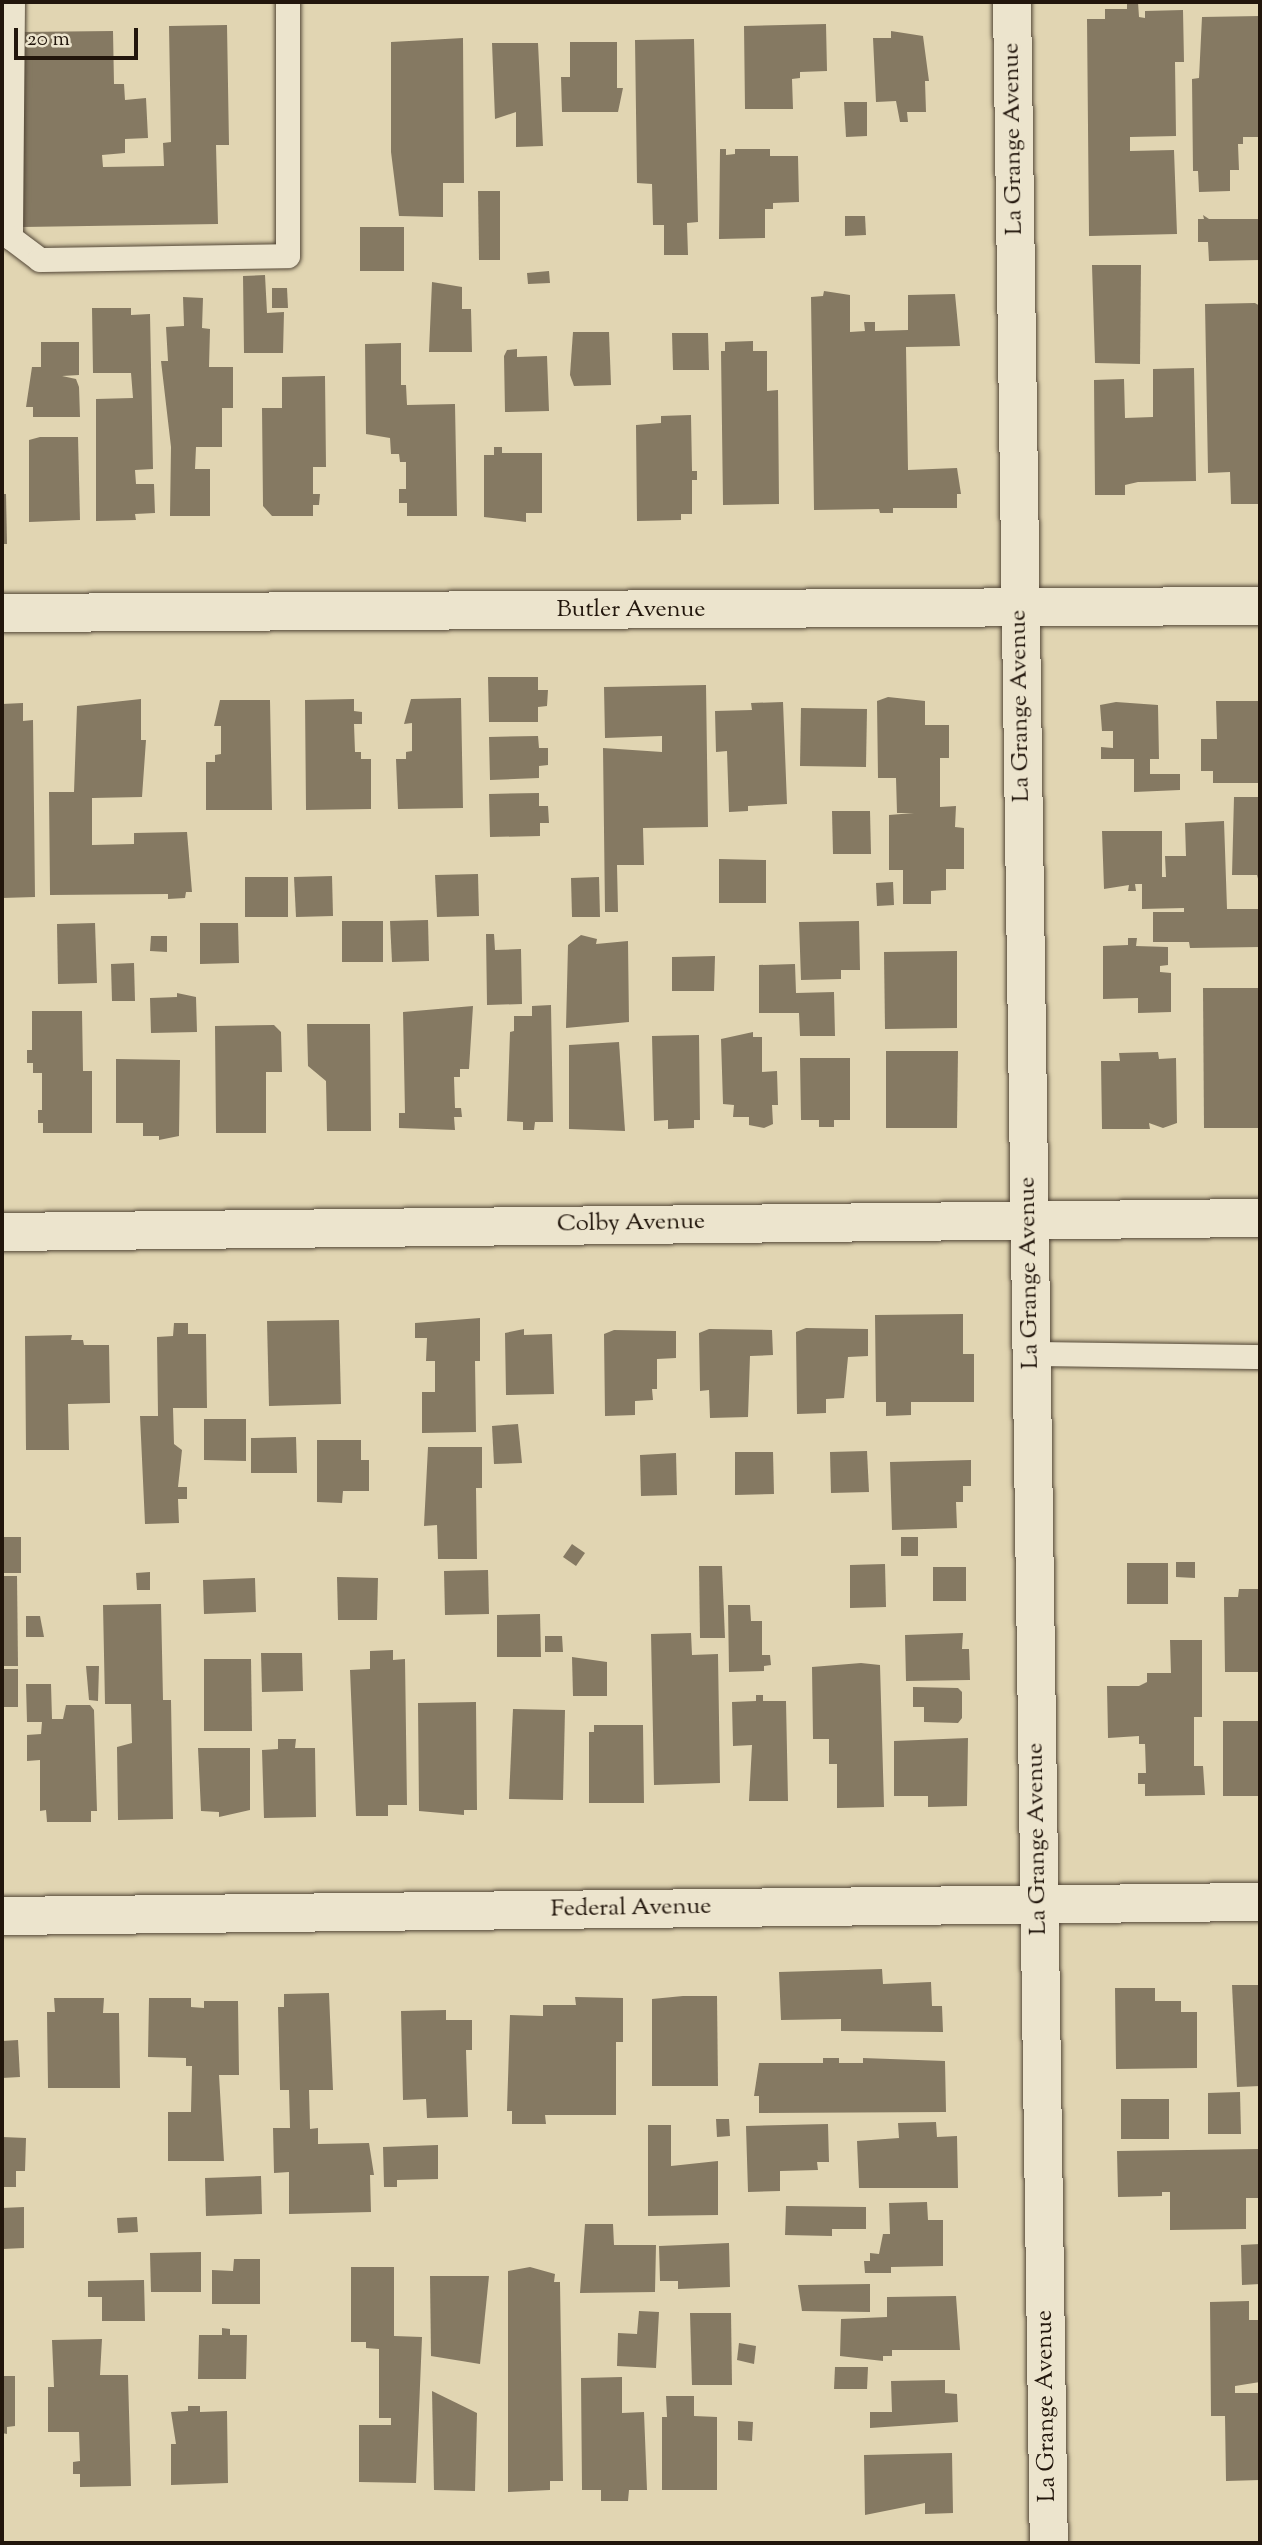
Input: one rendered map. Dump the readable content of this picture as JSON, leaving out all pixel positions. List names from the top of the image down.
{
  "streets": {
    "street": [
      "La Grange Avenue",
      "Butler Avenue",
      "Colby Avenue",
      "Federal Avenue"
    ]
  },
  "crossings": [
    ["La Grange Avenue", "Butler Avenue"],
    ["La Grange Avenue", "Colby Avenue"],
    ["La Grange Avenue", "Federal Avenue"]
  ],
  "scale_bar": "20 m"
}
